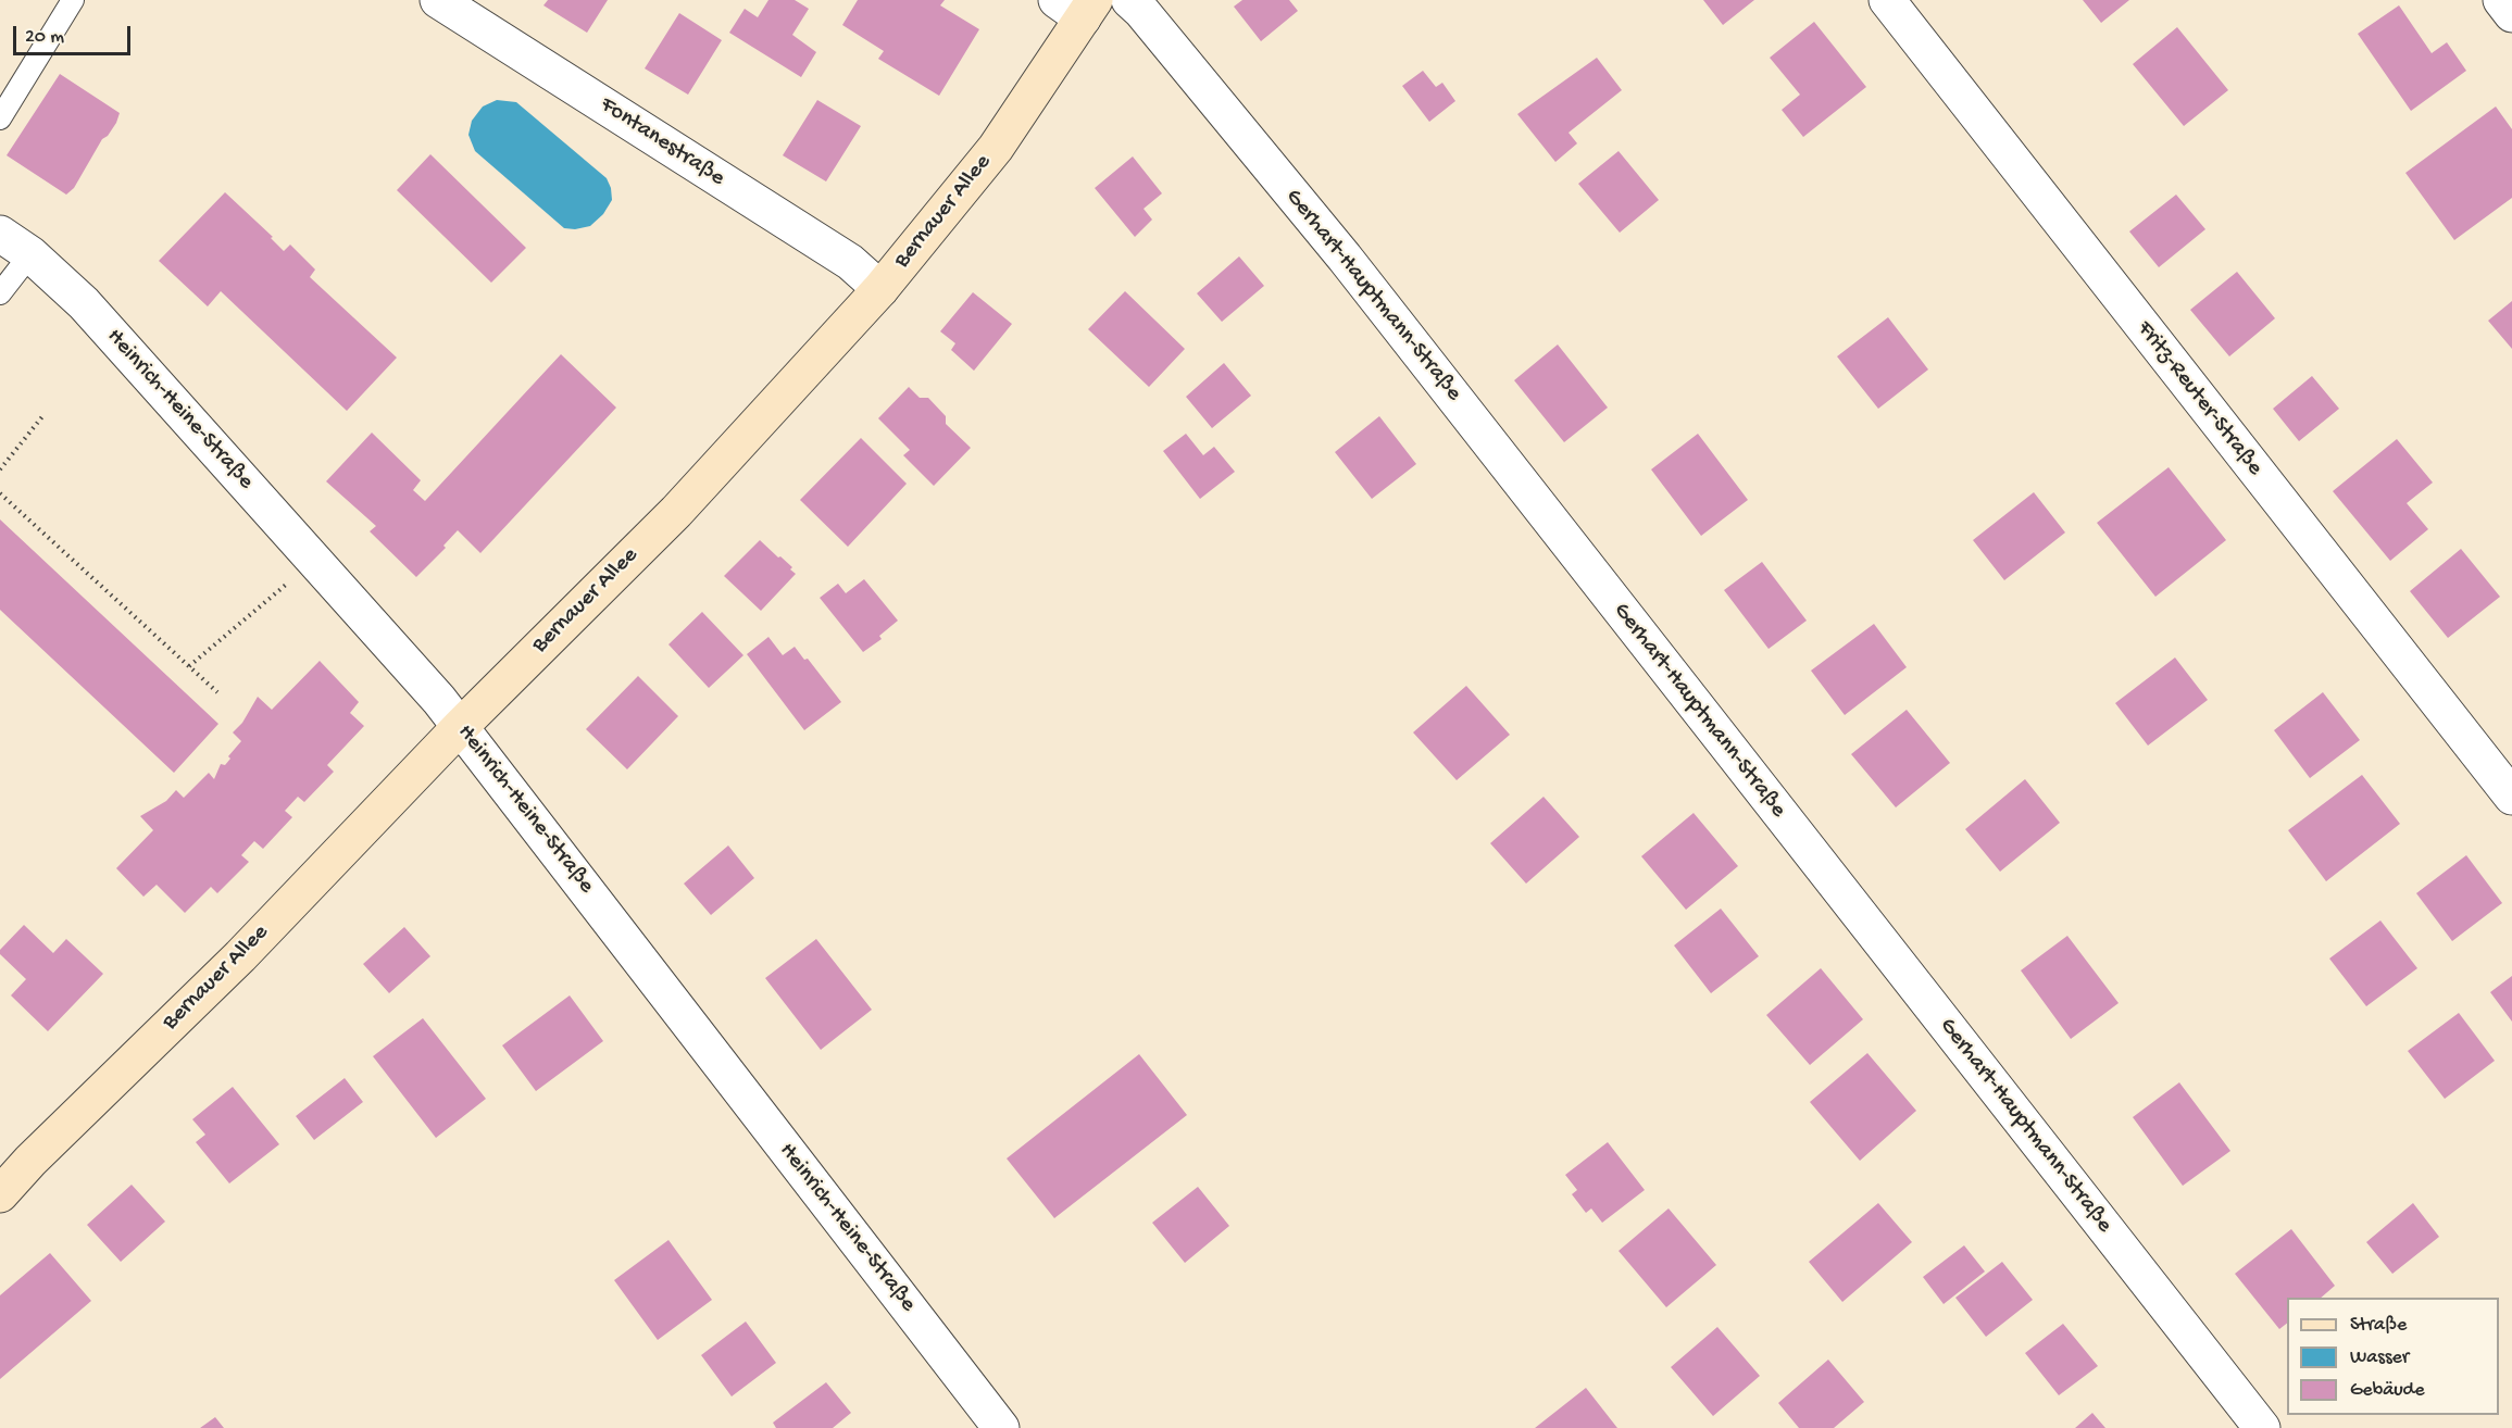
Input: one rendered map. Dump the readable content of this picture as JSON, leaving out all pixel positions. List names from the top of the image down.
{
  "streets": {
    "main road": ["Bernauer Allee"],
    "street": [
      "Fontanestraße",
      "Gerhart-Hauptmann-Straße",
      "Fritz-Reuter-Straße",
      "Heinrich-Heine-Straße"
    ]
  },
  "crossings": [
    ["Fontanestraße", "Bernauer Allee"],
    ["Bernauer Allee", "Heinrich-Heine-Straße"]
  ],
  "legend": ["Straße", "Wasser", "Gebäude"],
  "scale_bar": "20 m"
}
